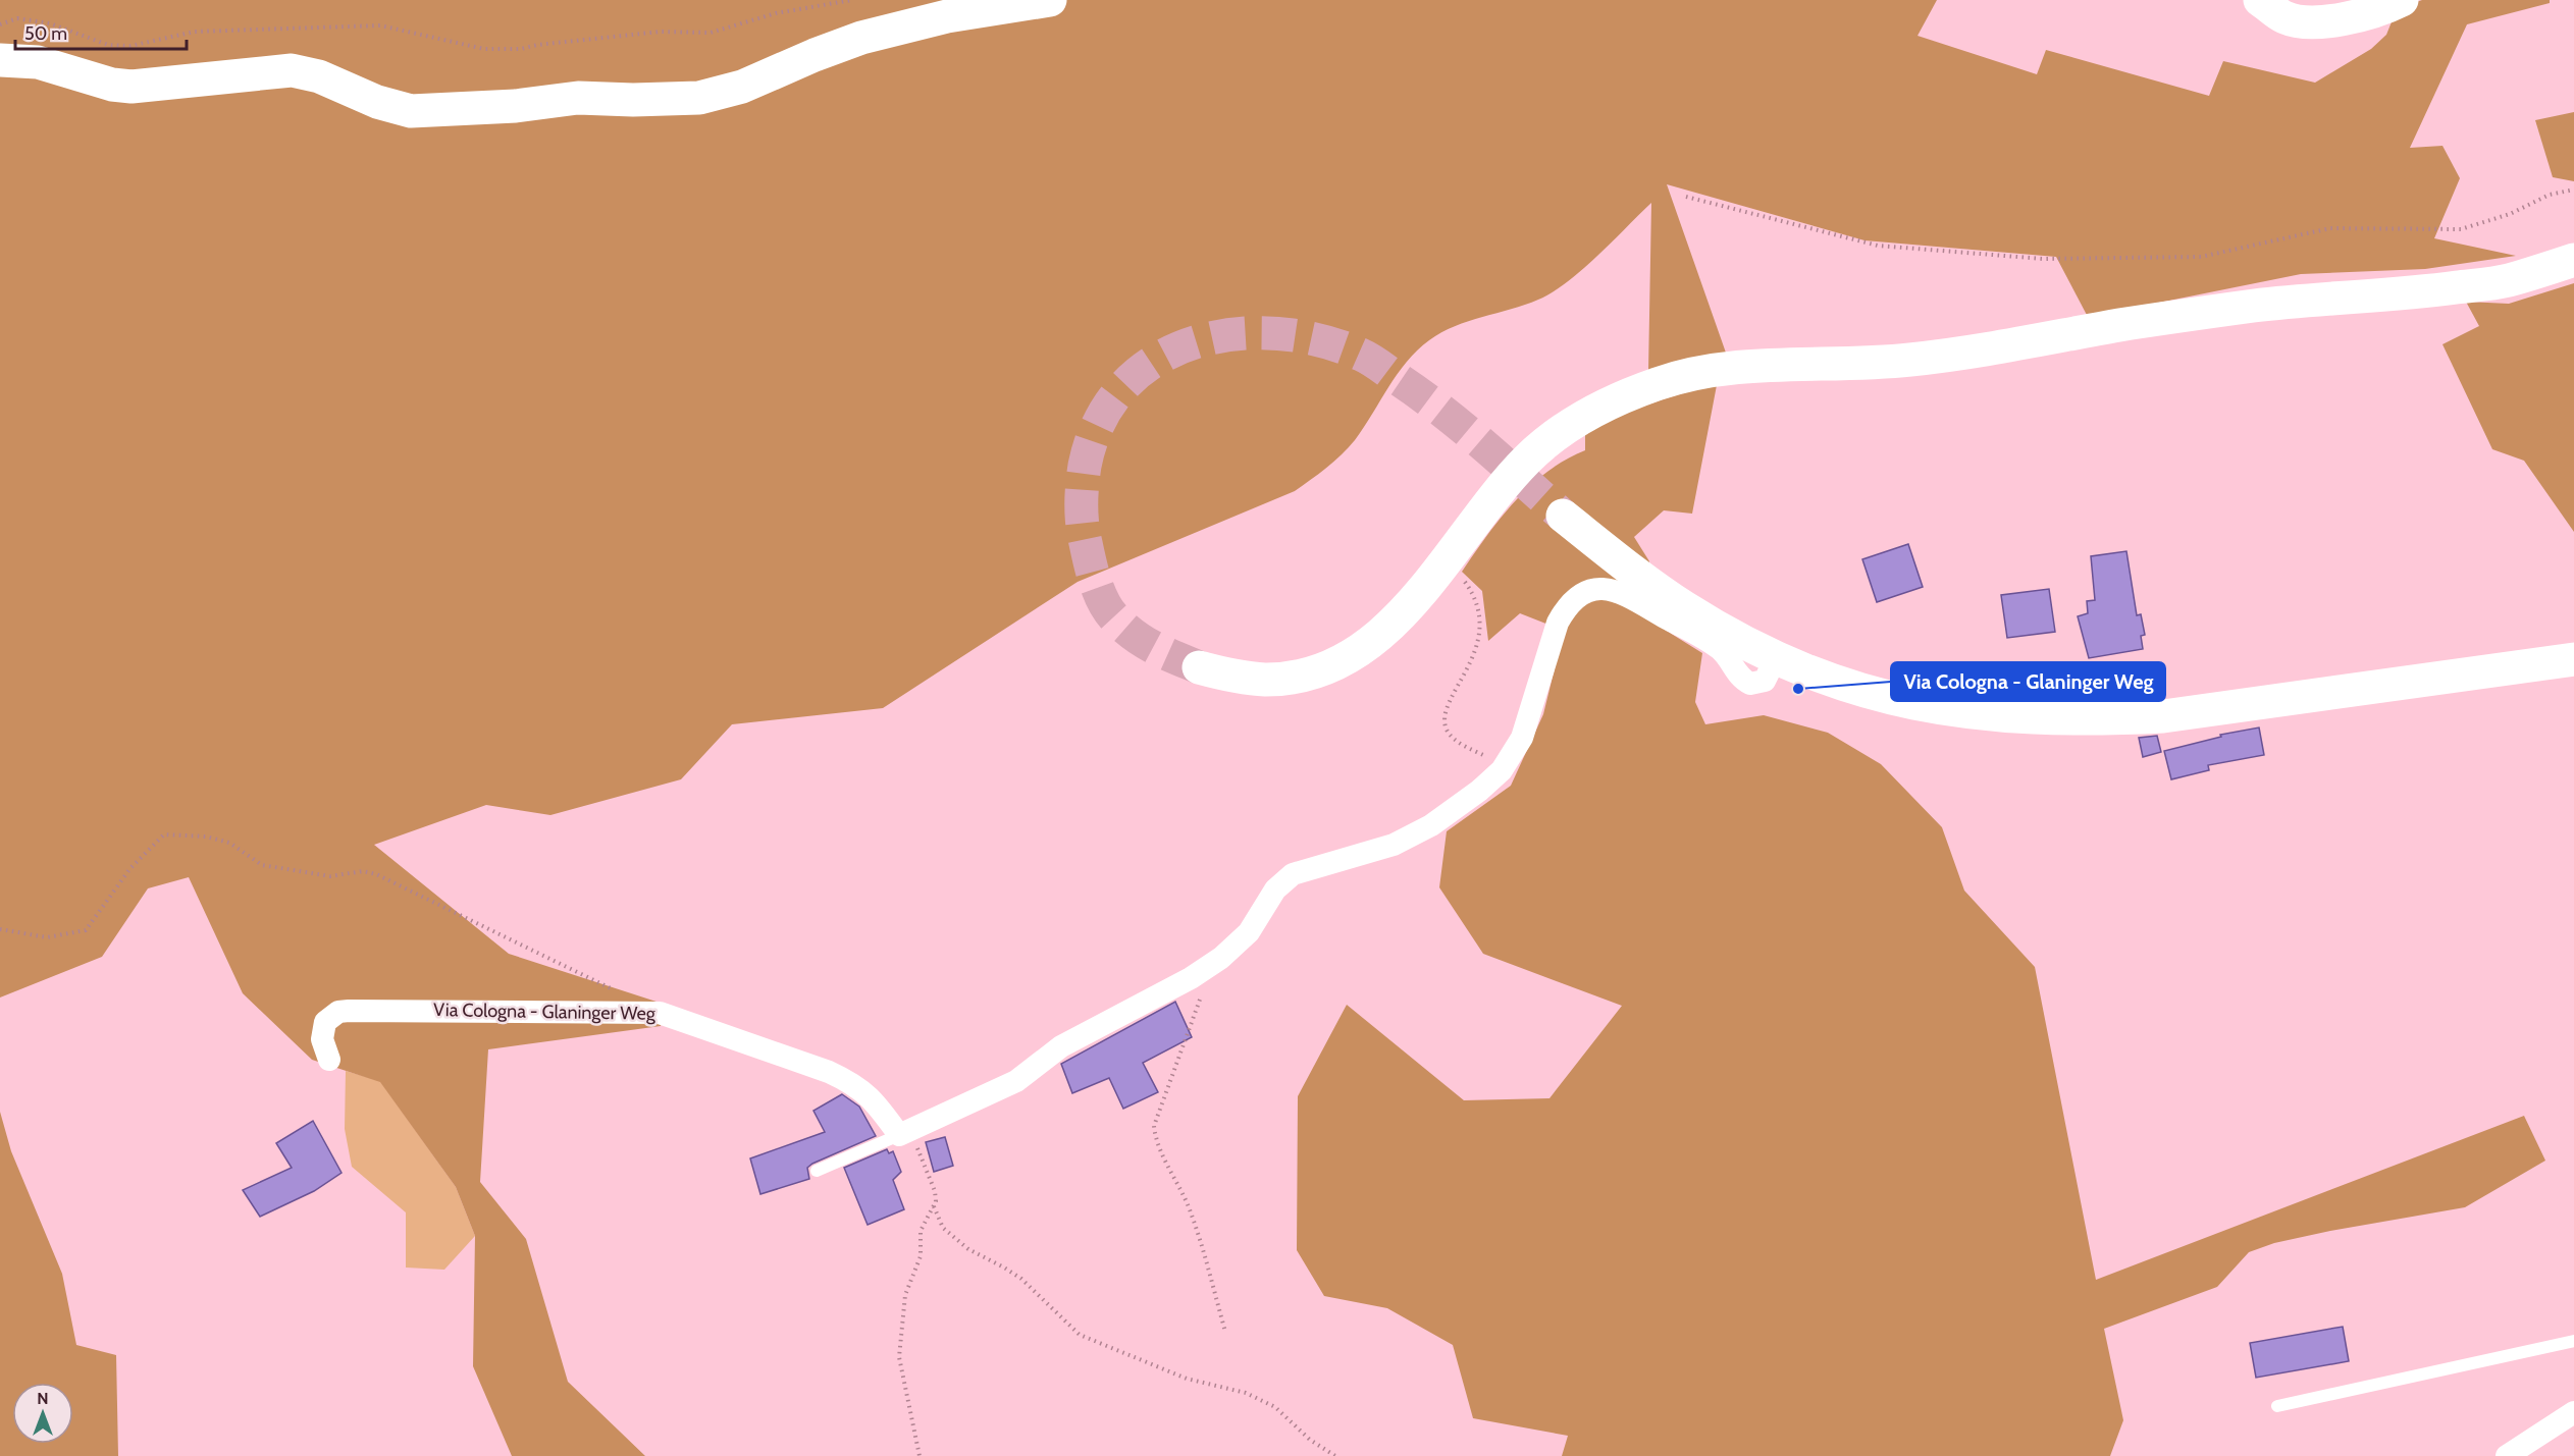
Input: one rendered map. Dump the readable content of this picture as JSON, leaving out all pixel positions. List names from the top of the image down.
{
  "streets": {
    "street": ["Via Cologna - Glaninger Weg"]
  },
  "places": ["Via Cologna - Glaninger Weg"],
  "scale_bar": "50 m",
  "north": "top"
}
